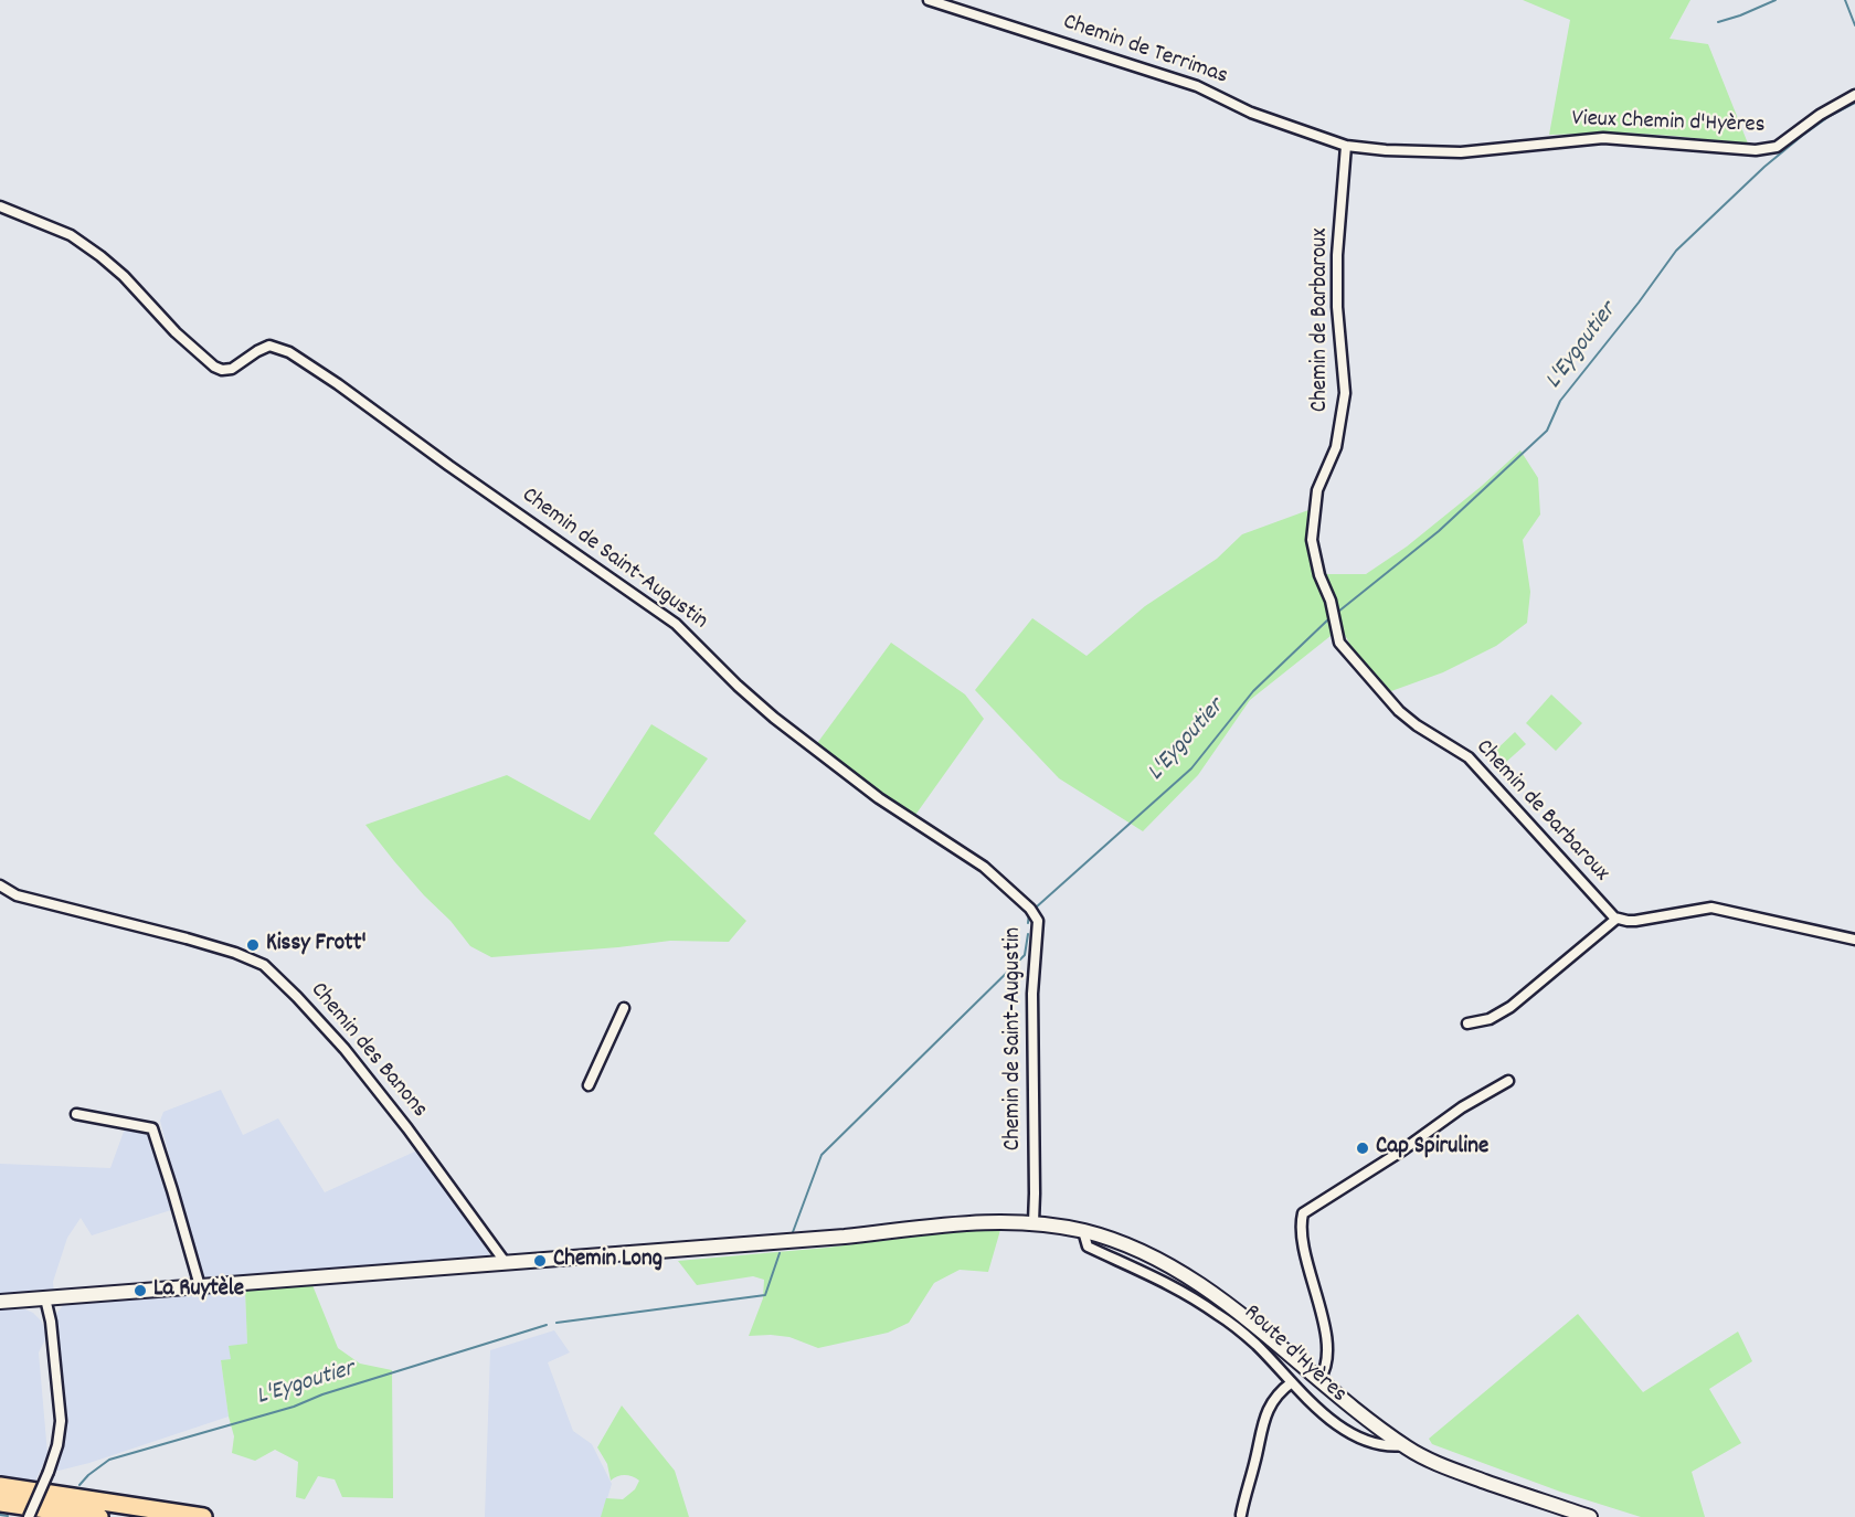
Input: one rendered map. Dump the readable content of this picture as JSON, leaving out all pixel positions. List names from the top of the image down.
{
  "streets": {
    "main road": ["Route d'Hyères"],
    "street": [
      "Chemin de Terrimas",
      "Vieux Chemin d'Hyères",
      "Chemin de Barbaroux",
      "Chemin de Saint-Augustin",
      "Chemin des Banons"
    ]
  },
  "crossings": [
    ["Chemin de Terrimas", "Vieux Chemin d'Hyères"],
    ["Chemin de Terrimas", "Chemin de Barbaroux"],
    ["Vieux Chemin d'Hyères", "Chemin de Barbaroux"]
  ],
  "water": ["L'Eygoutier"],
  "places": [
    "Kissy Frott'",
    "Cap Spiruline",
    "Chemin Long",
    "La Ruytèle"
  ]
}
